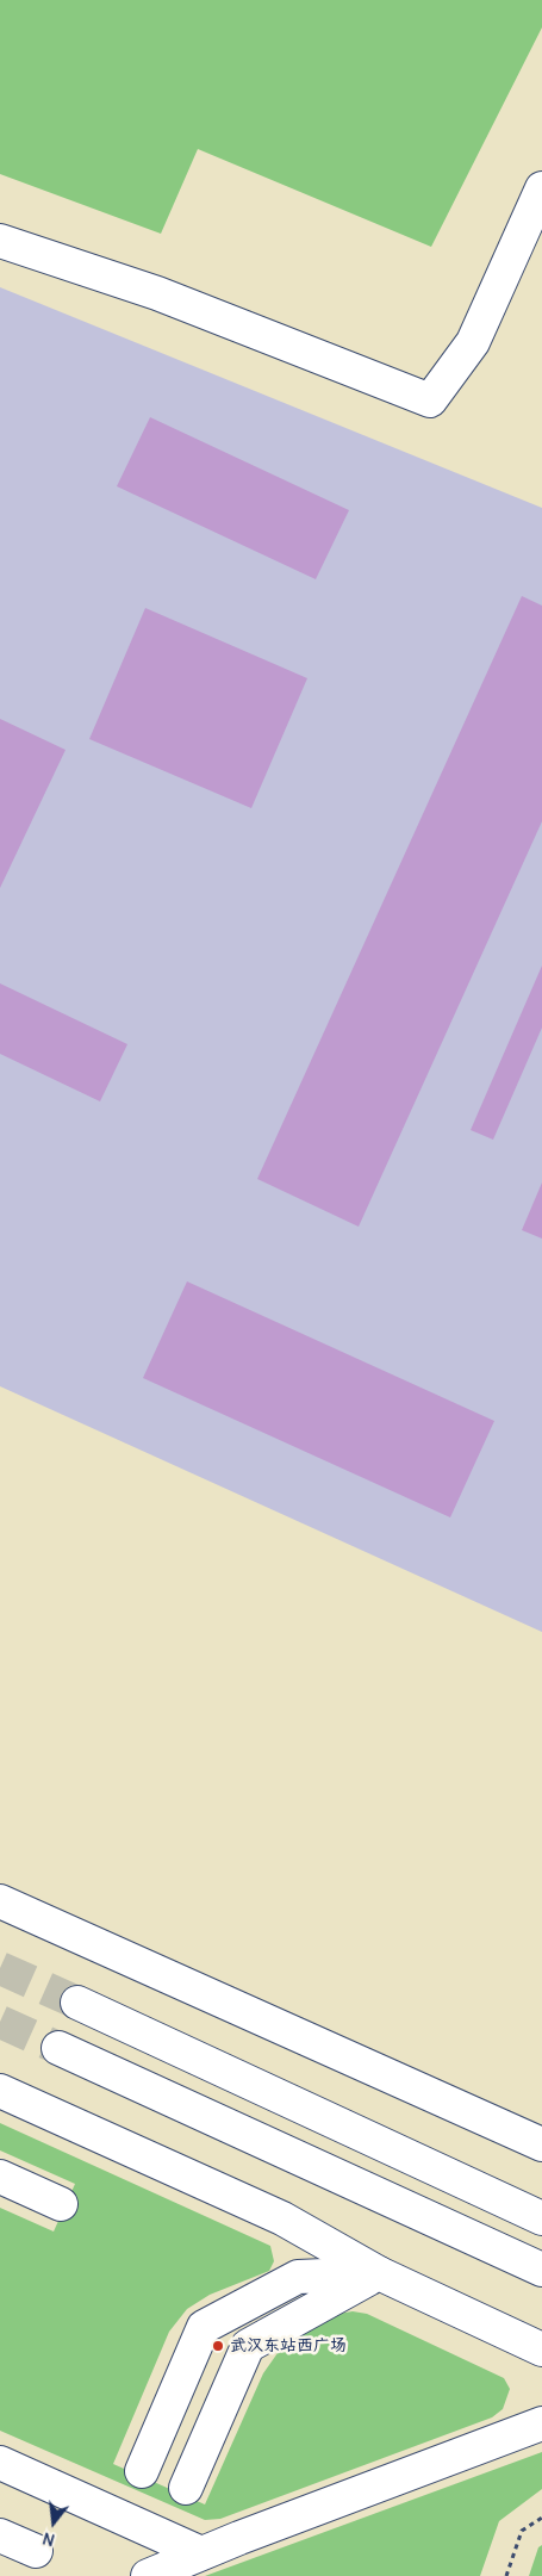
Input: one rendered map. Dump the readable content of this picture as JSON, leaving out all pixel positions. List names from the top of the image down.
{
  "places": ["武汉东站西广场"],
  "north": "bottom"
}
